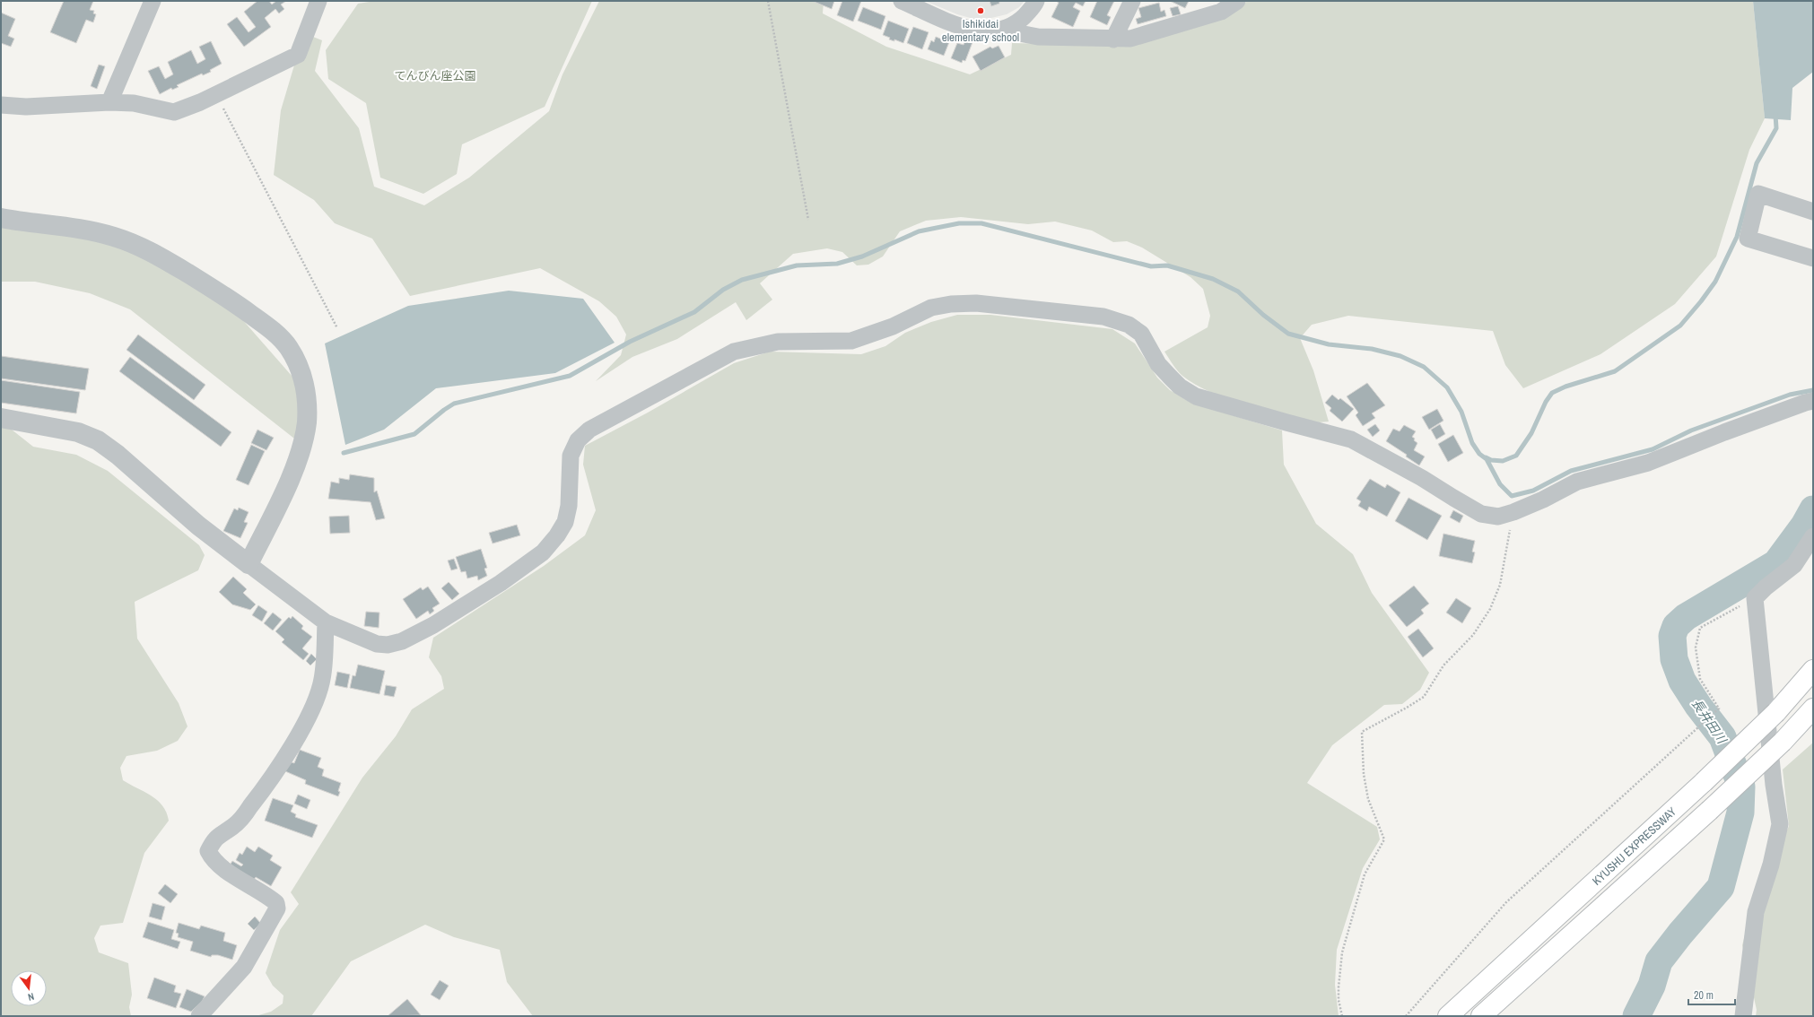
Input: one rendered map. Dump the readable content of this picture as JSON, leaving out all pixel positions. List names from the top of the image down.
{
  "streets": {
    "highway": ["KYUSHU EXPRESSWAY"]
  },
  "water": ["長井田川"],
  "parks": ["てんびん座公園"],
  "places": ["Ishikidai elementary school"],
  "scale_bar": "20 m",
  "north": "bottom"
}
